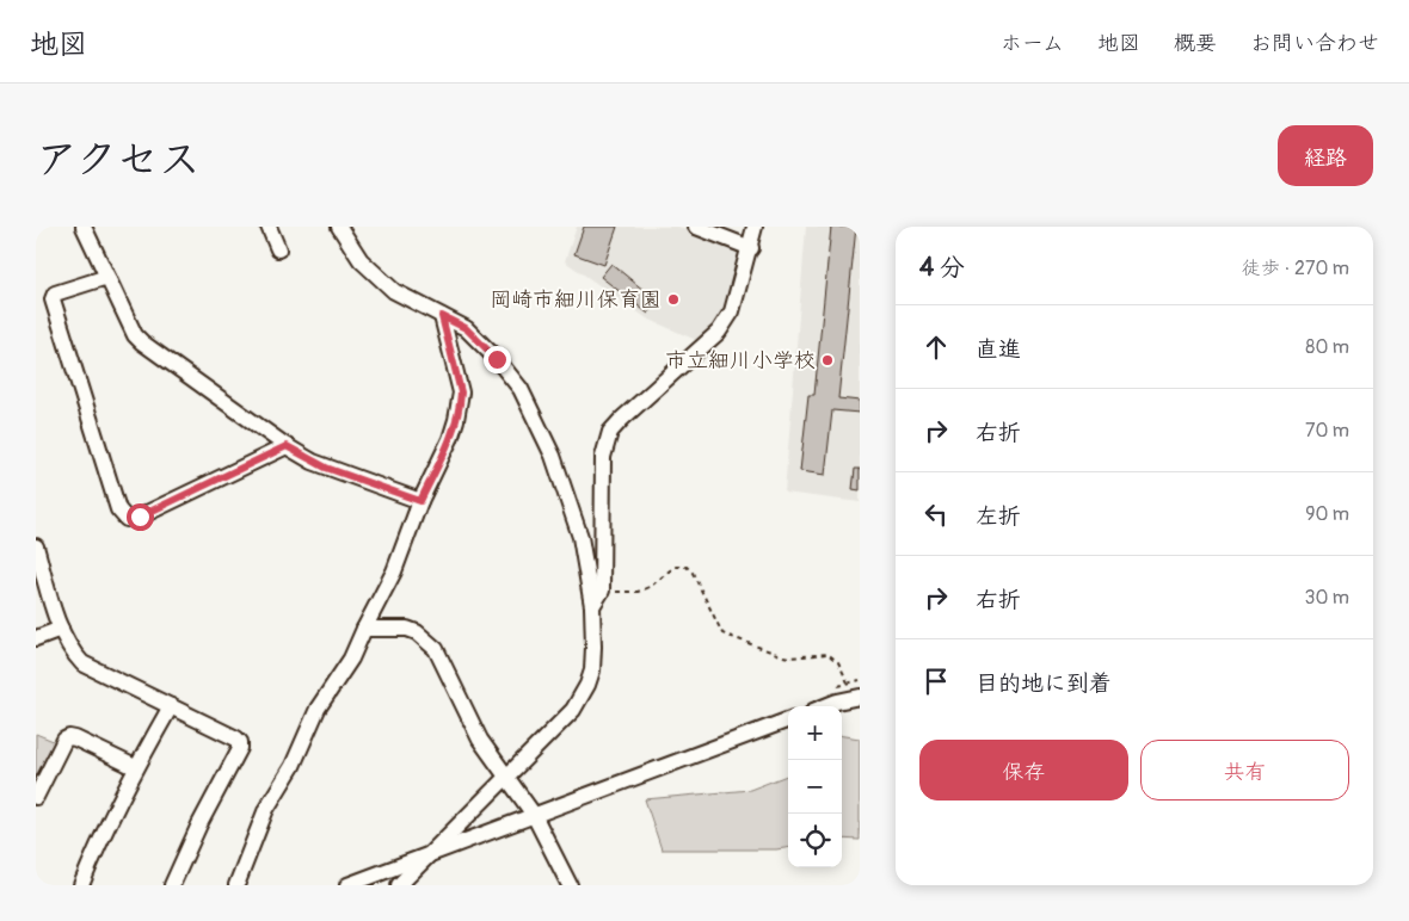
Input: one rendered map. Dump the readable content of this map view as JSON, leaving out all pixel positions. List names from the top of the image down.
{
  "places": ["岡崎市細川保育園", "市立細川小学校"],
  "page": {
    "header": "地図",
    "nav": [
      "ホーム",
      "地図",
      "概要",
      "お問い合わせ"
    ],
    "title": "アクセス",
    "buttons": [
      "経路",
      ["保存", "共有"]
    ],
    "heading": ["4 分", "徒歩 · 270 m"],
    "list": [
      ["直進", "80 m"],
      ["右折", "70 m"],
      ["左折", "90 m"],
      ["右折", "30 m"],
      "目的地に到着"
    ],
    "map_buttons": ["+", "−"]
  }
}
